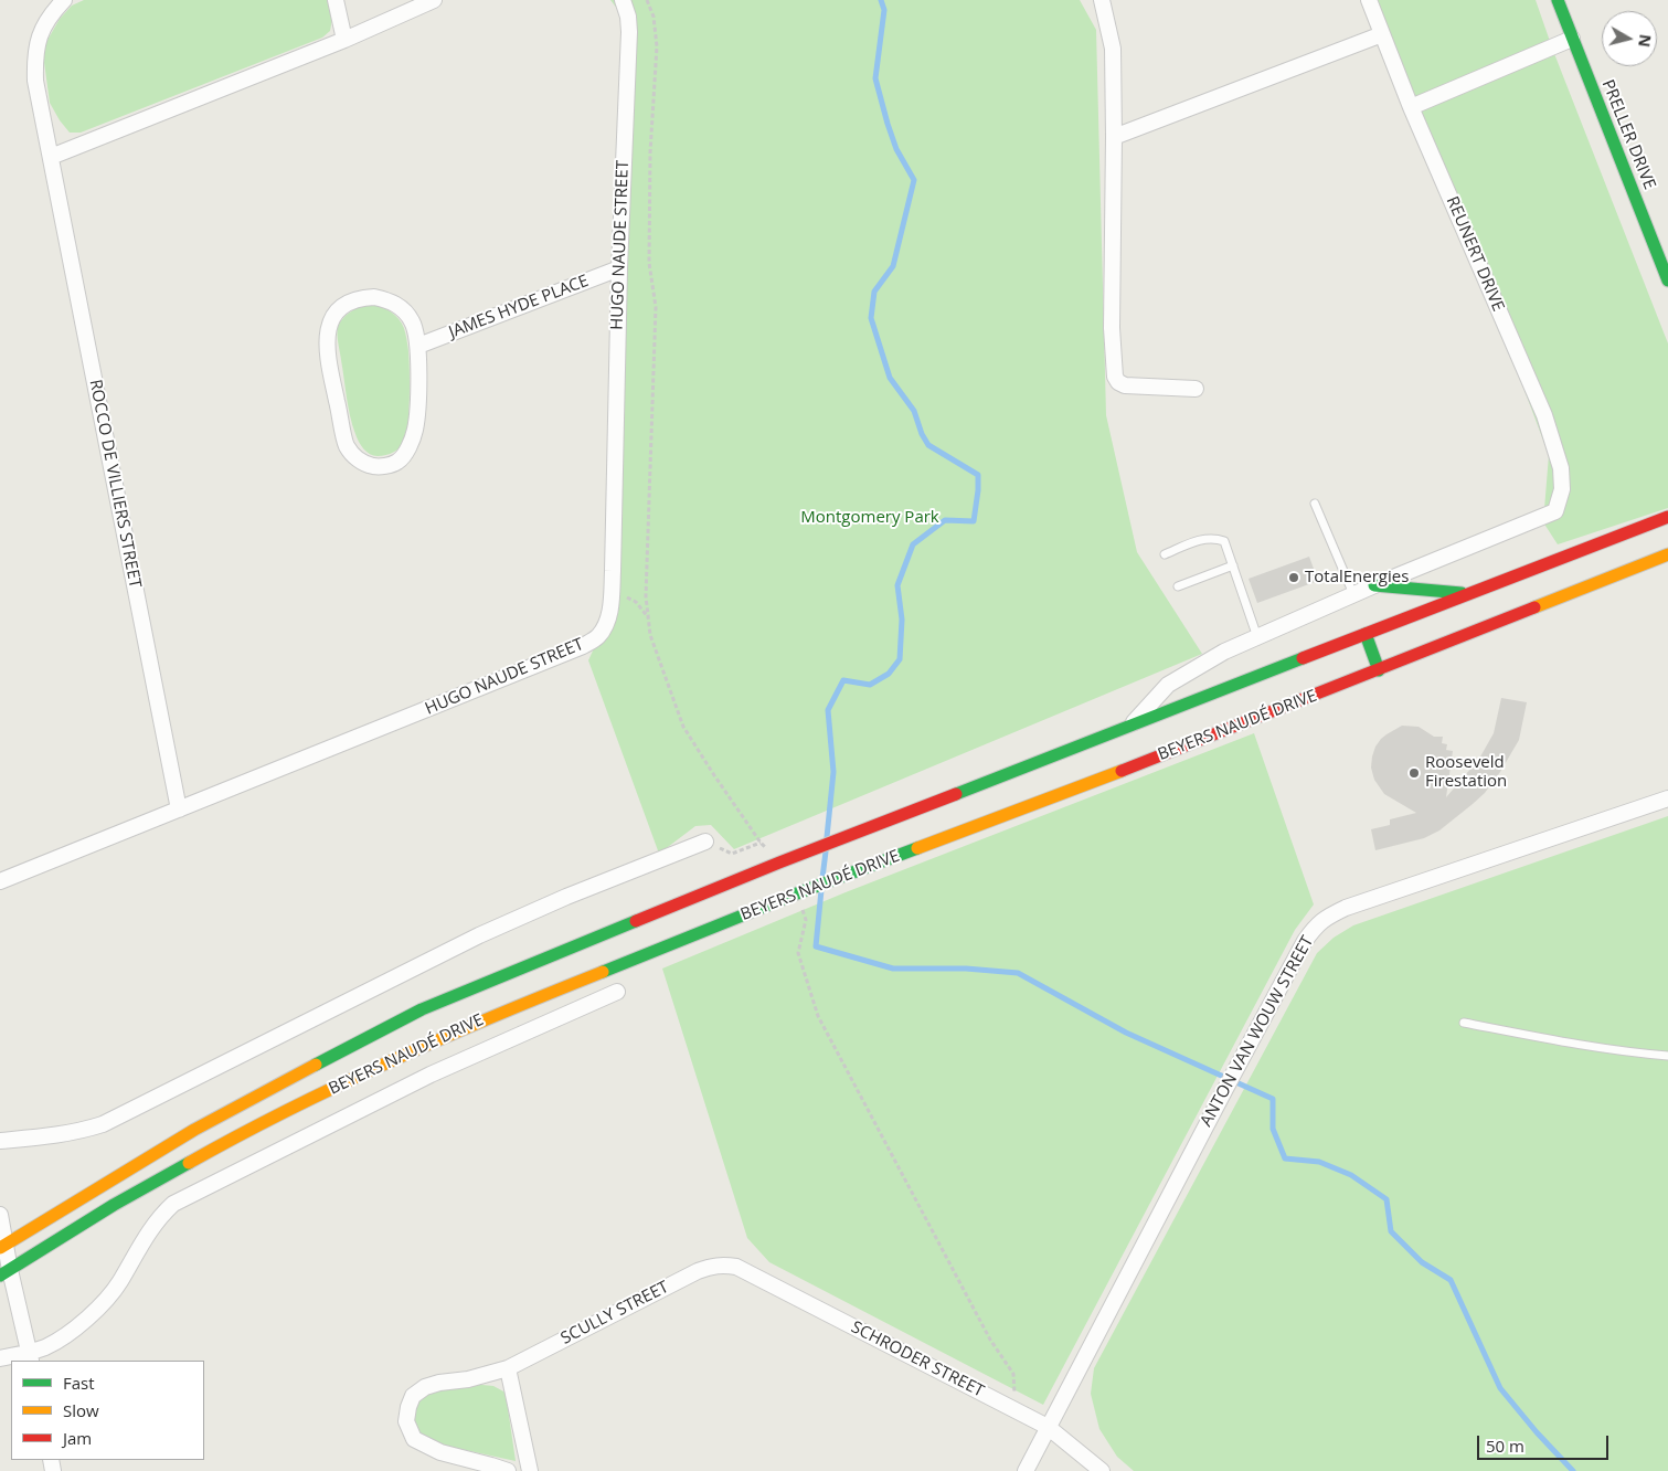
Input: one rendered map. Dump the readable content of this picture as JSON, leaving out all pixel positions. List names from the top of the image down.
{
  "streets": {
    "main road": ["PRELLER DRIVE", "BEYERS NAUDÉ DRIVE"],
    "street": [
      "HUGO NAUDE STREET",
      "REUNERT DRIVE",
      "JAMES HYDE PLACE",
      "ROCCO DE VILLIERS STREET",
      "ANTON VAN WOUW STREET",
      "SCULLY STREET",
      "SCHRODER STREET"
    ]
  },
  "crossings": [
    ["HUGO NAUDE STREET", "JAMES HYDE PLACE"],
    ["HUGO NAUDE STREET", "ROCCO DE VILLIERS STREET"],
    ["REUNERT DRIVE", "BEYERS NAUDÉ DRIVE"],
    ["ANTON VAN WOUW STREET", "SCHRODER STREET"],
    ["SCULLY STREET", "SCHRODER STREET"]
  ],
  "parks": ["Montgomery Park"],
  "places": ["TotalEnergies", "Rooseveld Firestation"],
  "legend": ["Fast", "Slow", "Jam"],
  "scale_bar": "50 m",
  "north": "right"
}
